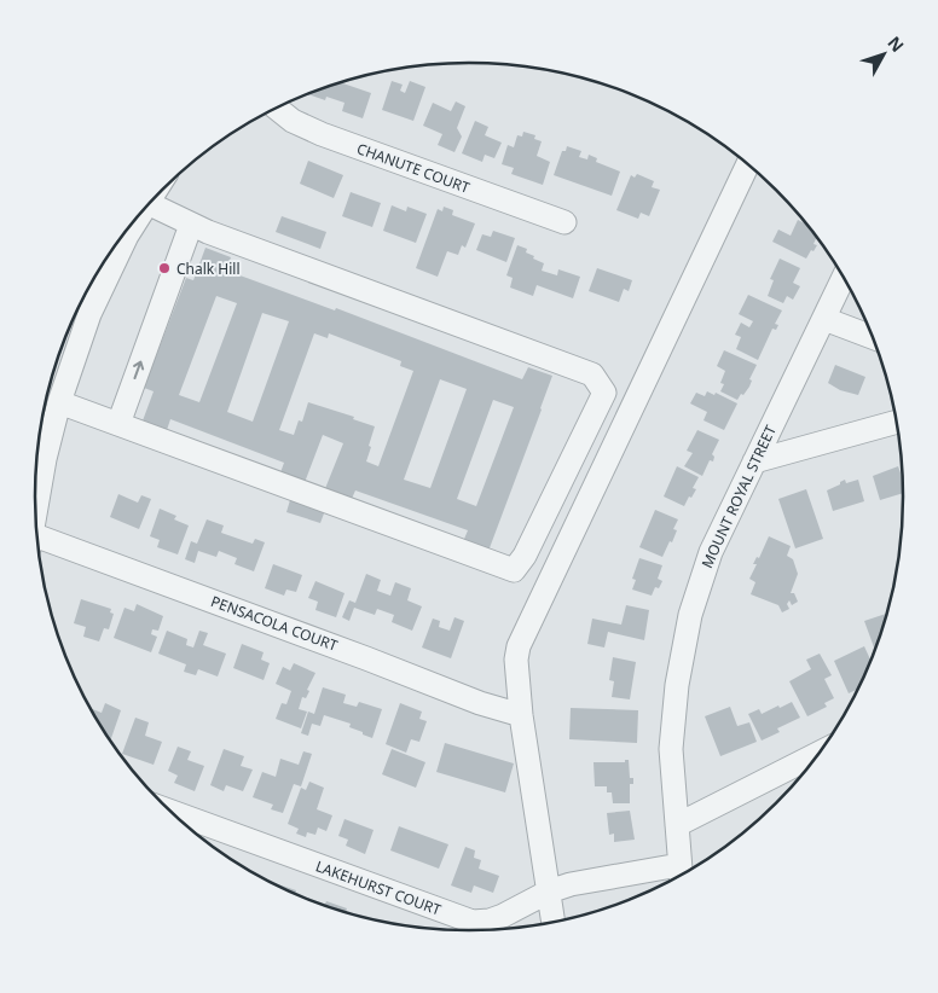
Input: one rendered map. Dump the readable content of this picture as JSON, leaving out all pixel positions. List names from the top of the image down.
{
  "streets": {
    "street": [
      "CHANUTE COURT",
      "MOUNT ROYAL STREET",
      "PENSACOLA COURT",
      "LAKEHURST COURT"
    ]
  },
  "crossings": [
    ["MOUNT ROYAL STREET", "LAKEHURST COURT"]
  ],
  "places": ["Chalk Hill"],
  "north": "top right"
}
